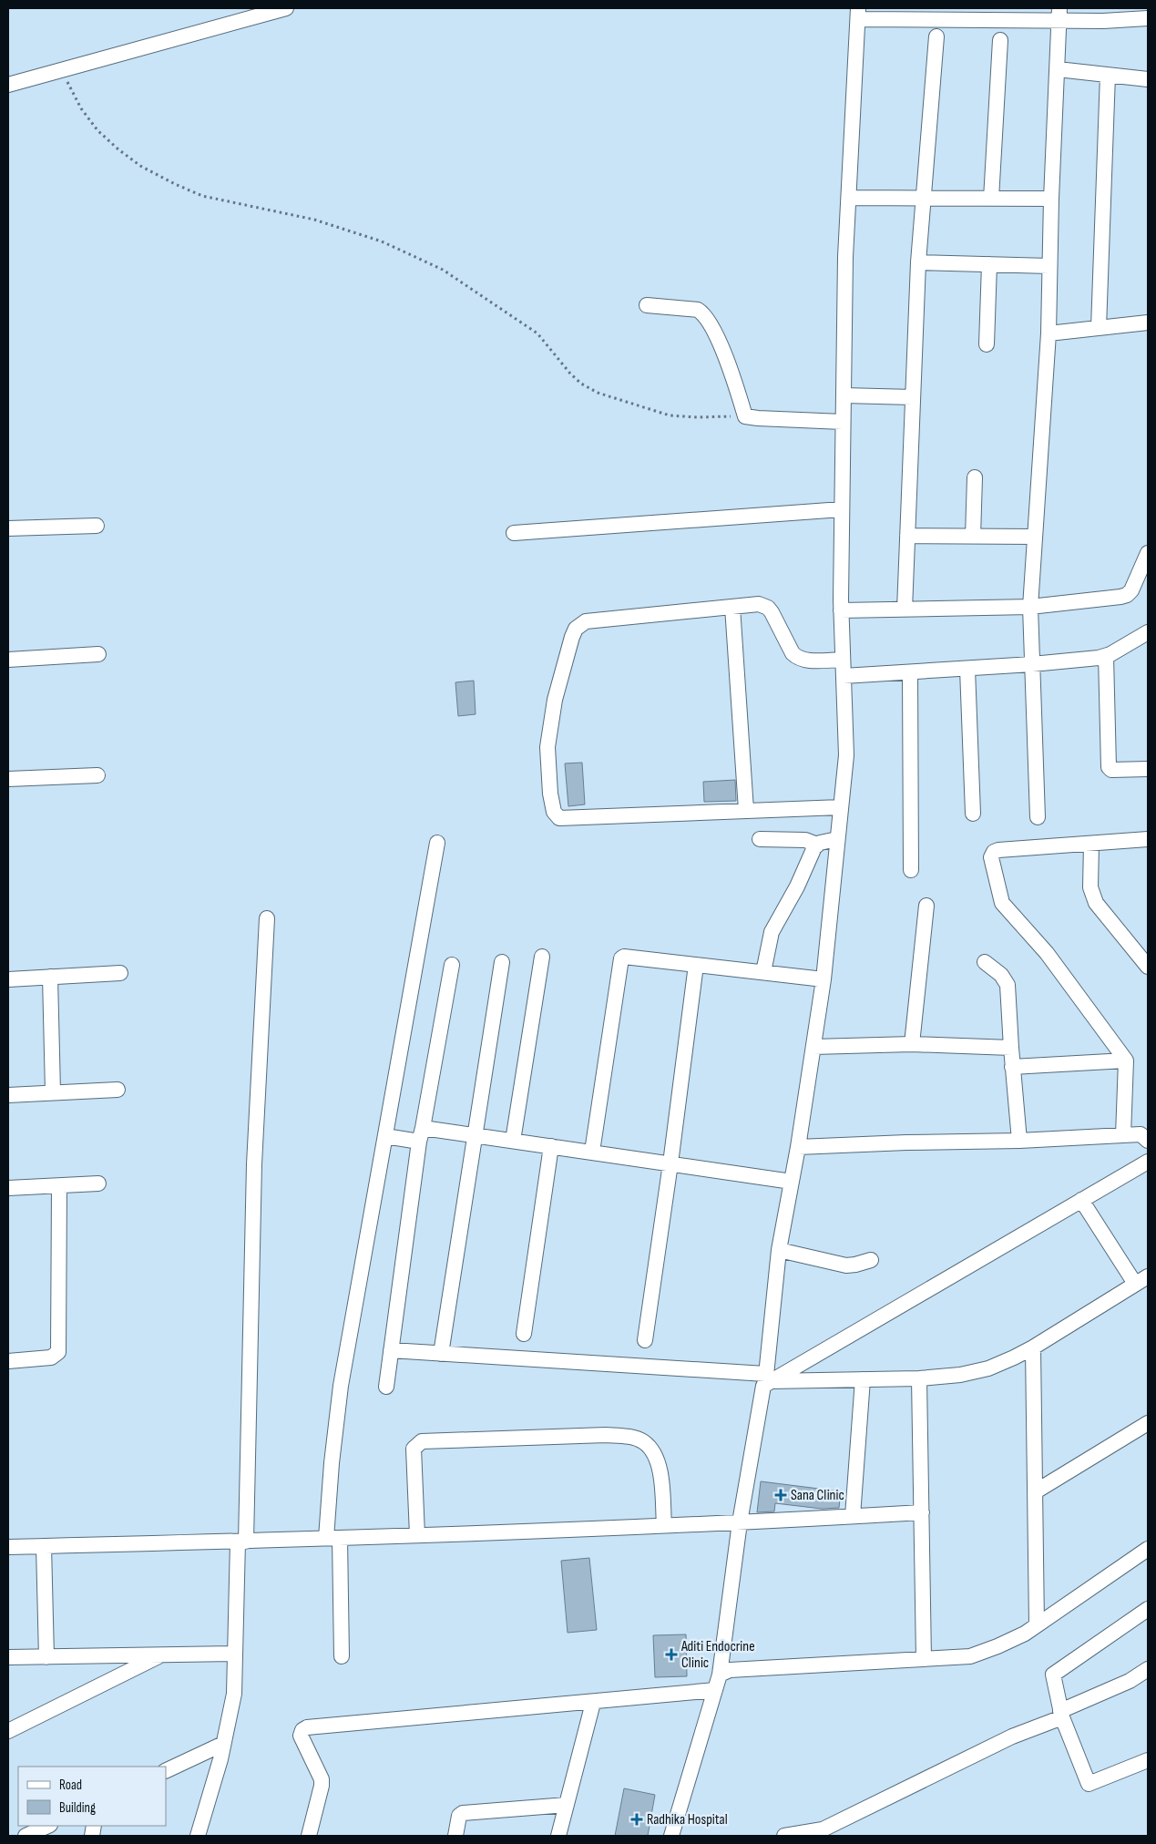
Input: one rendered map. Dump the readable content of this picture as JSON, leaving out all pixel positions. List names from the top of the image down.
{
  "places": {
    "health": ["Sana Clinic", "Aditi Endocrine Clinic", "Radhika Hospital"]
  },
  "legend": ["Road", "Building"]
}
